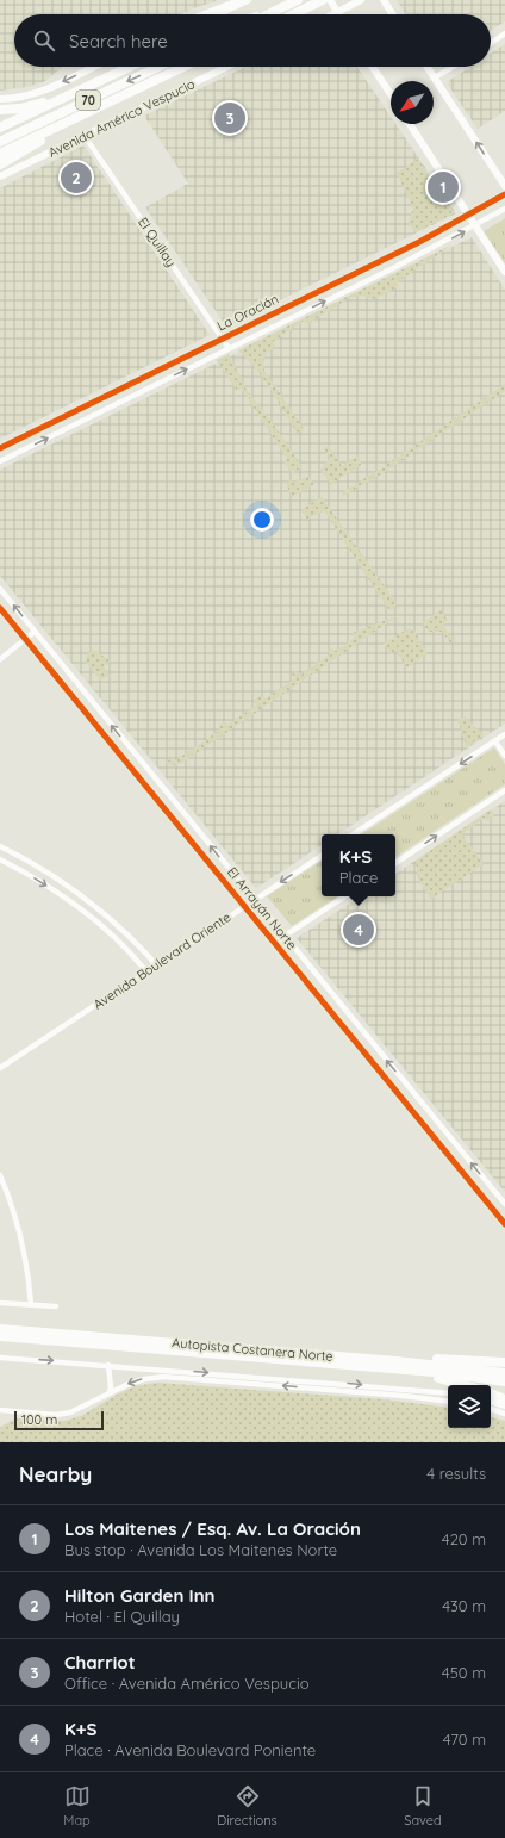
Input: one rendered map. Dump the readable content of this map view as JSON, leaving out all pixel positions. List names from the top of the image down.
{
  "streets": {
    "highway": ["70", "Autopista Costanera Norte"],
    "street": [
      "Avenida Américo Vespucio",
      "El Quillay",
      "La Oración",
      "El Arrayán Norte",
      "Avenida Boulevard Oriente"
    ]
  },
  "crossings": [
    ["Avenida Américo Vespucio", "El Quillay"],
    ["El Quillay", "La Oración"],
    ["El Arrayán Norte", "Avenida Boulevard Oriente"]
  ],
  "scale_bar": "100 m",
  "north": "bottom left",
  "page": {
    "search": "Search here",
    "pins": [
      "3",
      "2",
      "1",
      "4"
    ],
    "popup": ["K+S", "Place"],
    "scale": "100 m",
    "heading": ["Nearby", "4 results"],
    "list": [
      {
        "mark": "1",
        "name": "Los Maitenes / Esq. Av. La Oración",
        "note": "Bus stop · Avenida Los Maitenes Norte",
        "value": "420 m"
      },
      {
        "mark": "2",
        "name": "Hilton Garden Inn",
        "note": "Hotel · El Quillay",
        "value": "430 m"
      },
      {
        "mark": "3",
        "name": "Charriot",
        "note": "Office · Avenida Américo Vespucio",
        "value": "450 m"
      },
      {
        "mark": "4",
        "name": "K+S",
        "note": "Place · Avenida Boulevard Poniente",
        "value": "470 m"
      }
    ],
    "nav": ["Map", "Directions", "Saved"]
  }
}
